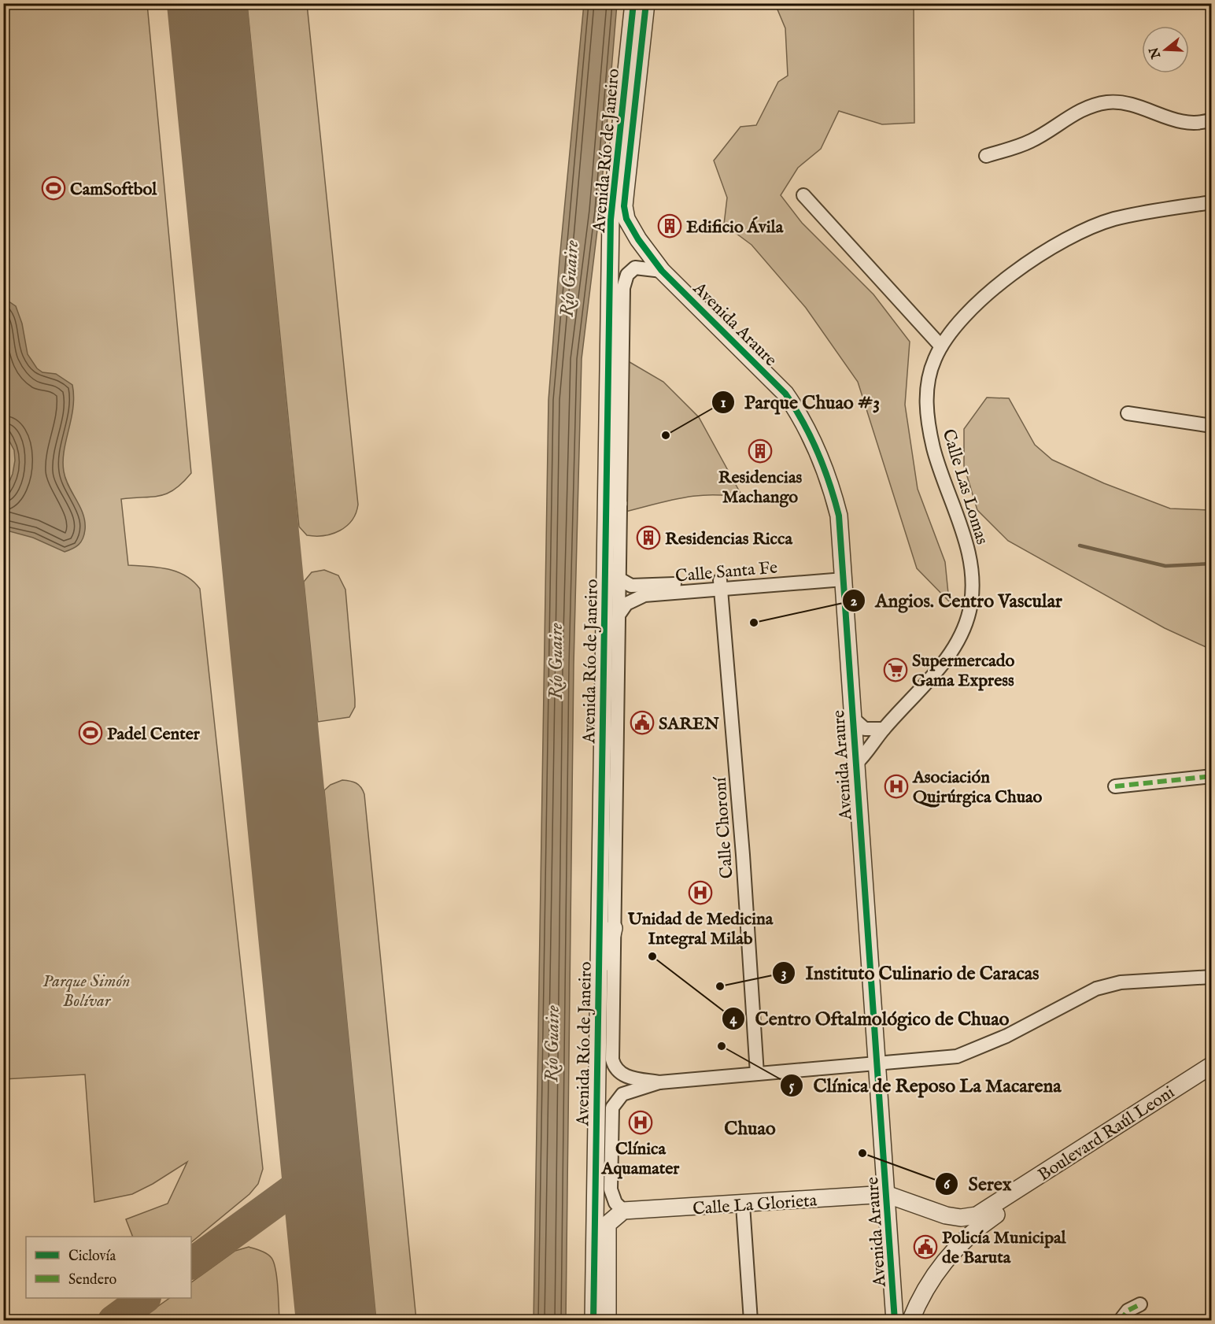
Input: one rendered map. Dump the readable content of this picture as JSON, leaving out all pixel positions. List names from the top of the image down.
{
  "streets": {
    "street": [
      "Avenida Río de Janeiro",
      "Avenida Araure",
      "Calle Las Lomas",
      "Calle Santa Fe",
      "Calle Choroní",
      "Boulevard Raúl Leoni",
      "Calle La Glorieta"
    ]
  },
  "crossings": [
    ["Avenida Río de Janeiro", "Avenida Araure"],
    ["Avenida Río de Janeiro", "Calle Santa Fe"],
    ["Avenida Araure", "Calle Las Lomas"],
    ["Avenida Araure", "Calle Santa Fe"],
    ["Avenida Araure", "Boulevard Raúl Leoni"],
    ["Avenida Araure", "Calle La Glorieta"],
    ["Calle Santa Fe", "Calle Choroní"],
    ["Boulevard Raúl Leoni", "Calle La Glorieta"]
  ],
  "districts": ["Chuao"],
  "water": ["Río Guaire"],
  "parks": ["Parque Simón Bolívar"],
  "places": {
    "sports": ["CamSoftbol", "Padel Center"],
    "building": ["Edificio Ávila", "Residencias Machango", "Residencias Ricca"],
    "other": [
      "Parque Chuao #3",
      "Angios. Centro Vascular",
      "Centro Oftalmológico de Chuao",
      "Instituto Culinario de Caracas",
      "Clínica de Reposo La Macarena",
      "Serex"
    ],
    "supermarket": ["Supermercado Gama Express"],
    "public building": ["SAREN", "Policía Municipal de Baruta"],
    "hospital": ["Asociación Quirúrgica Chuao", "Unidad de Medicina Integral Milab", "Clínica Aquamater"]
  },
  "legend": ["Ciclovía", "Sendero"],
  "north": "left"
}
